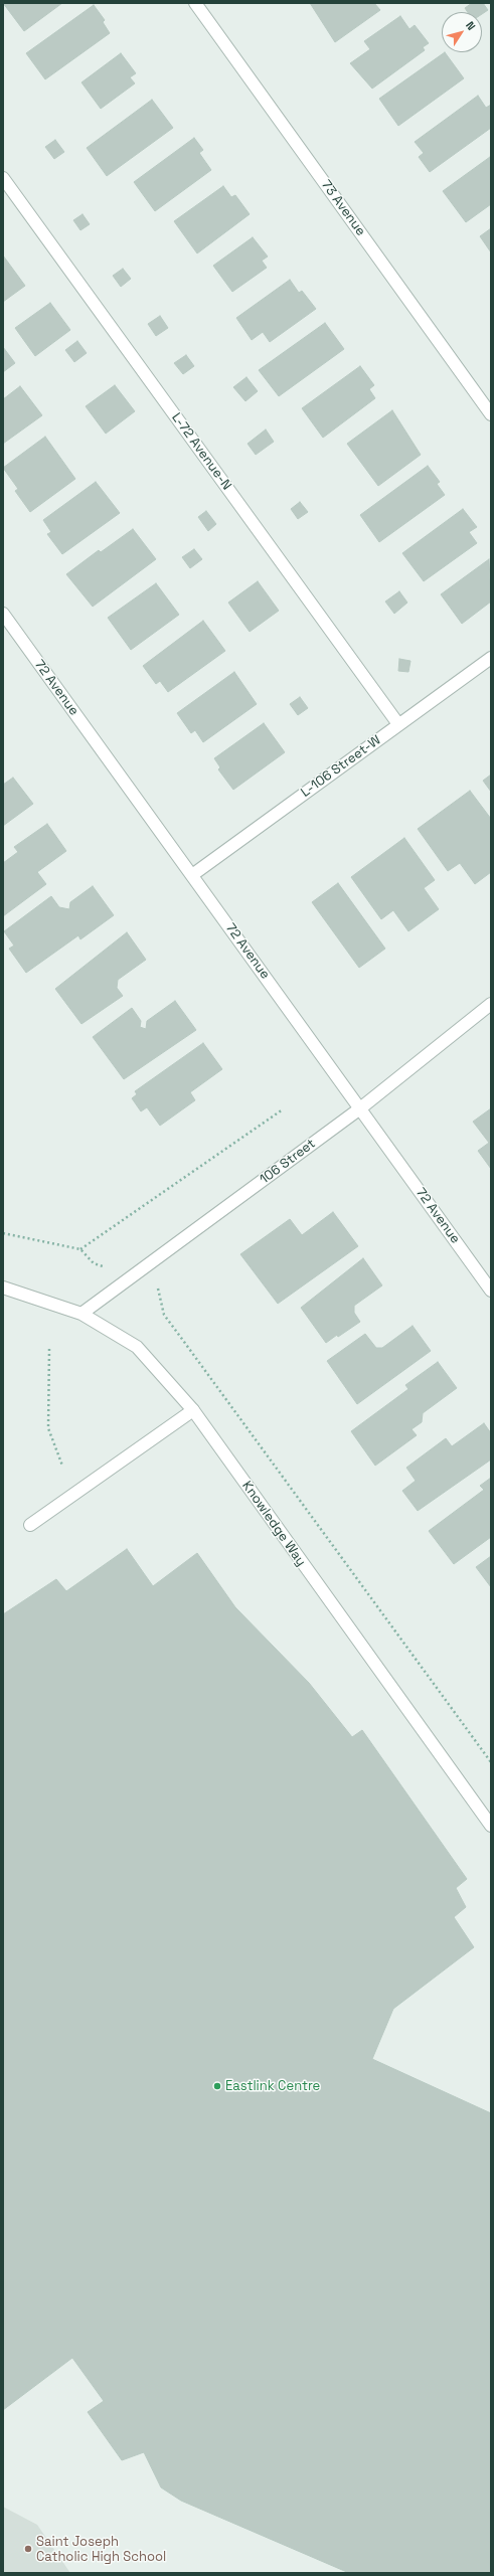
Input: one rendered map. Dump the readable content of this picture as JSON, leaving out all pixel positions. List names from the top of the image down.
{
  "streets": {
    "street": [
      "73 Avenue",
      "L-72 Avenue-N",
      "72 Avenue",
      "L-106 Street-W",
      "106 Street",
      "Knowledge Way"
    ]
  },
  "crossings": [
    ["L-72 Avenue-N", "L-106 Street-W"],
    ["72 Avenue", "L-106 Street-W"],
    ["72 Avenue", "106 Street"],
    ["106 Street", "Knowledge Way"]
  ],
  "places": ["Eastlink Centre", "Saint Joseph Catholic High School"],
  "north": "top right"
}
